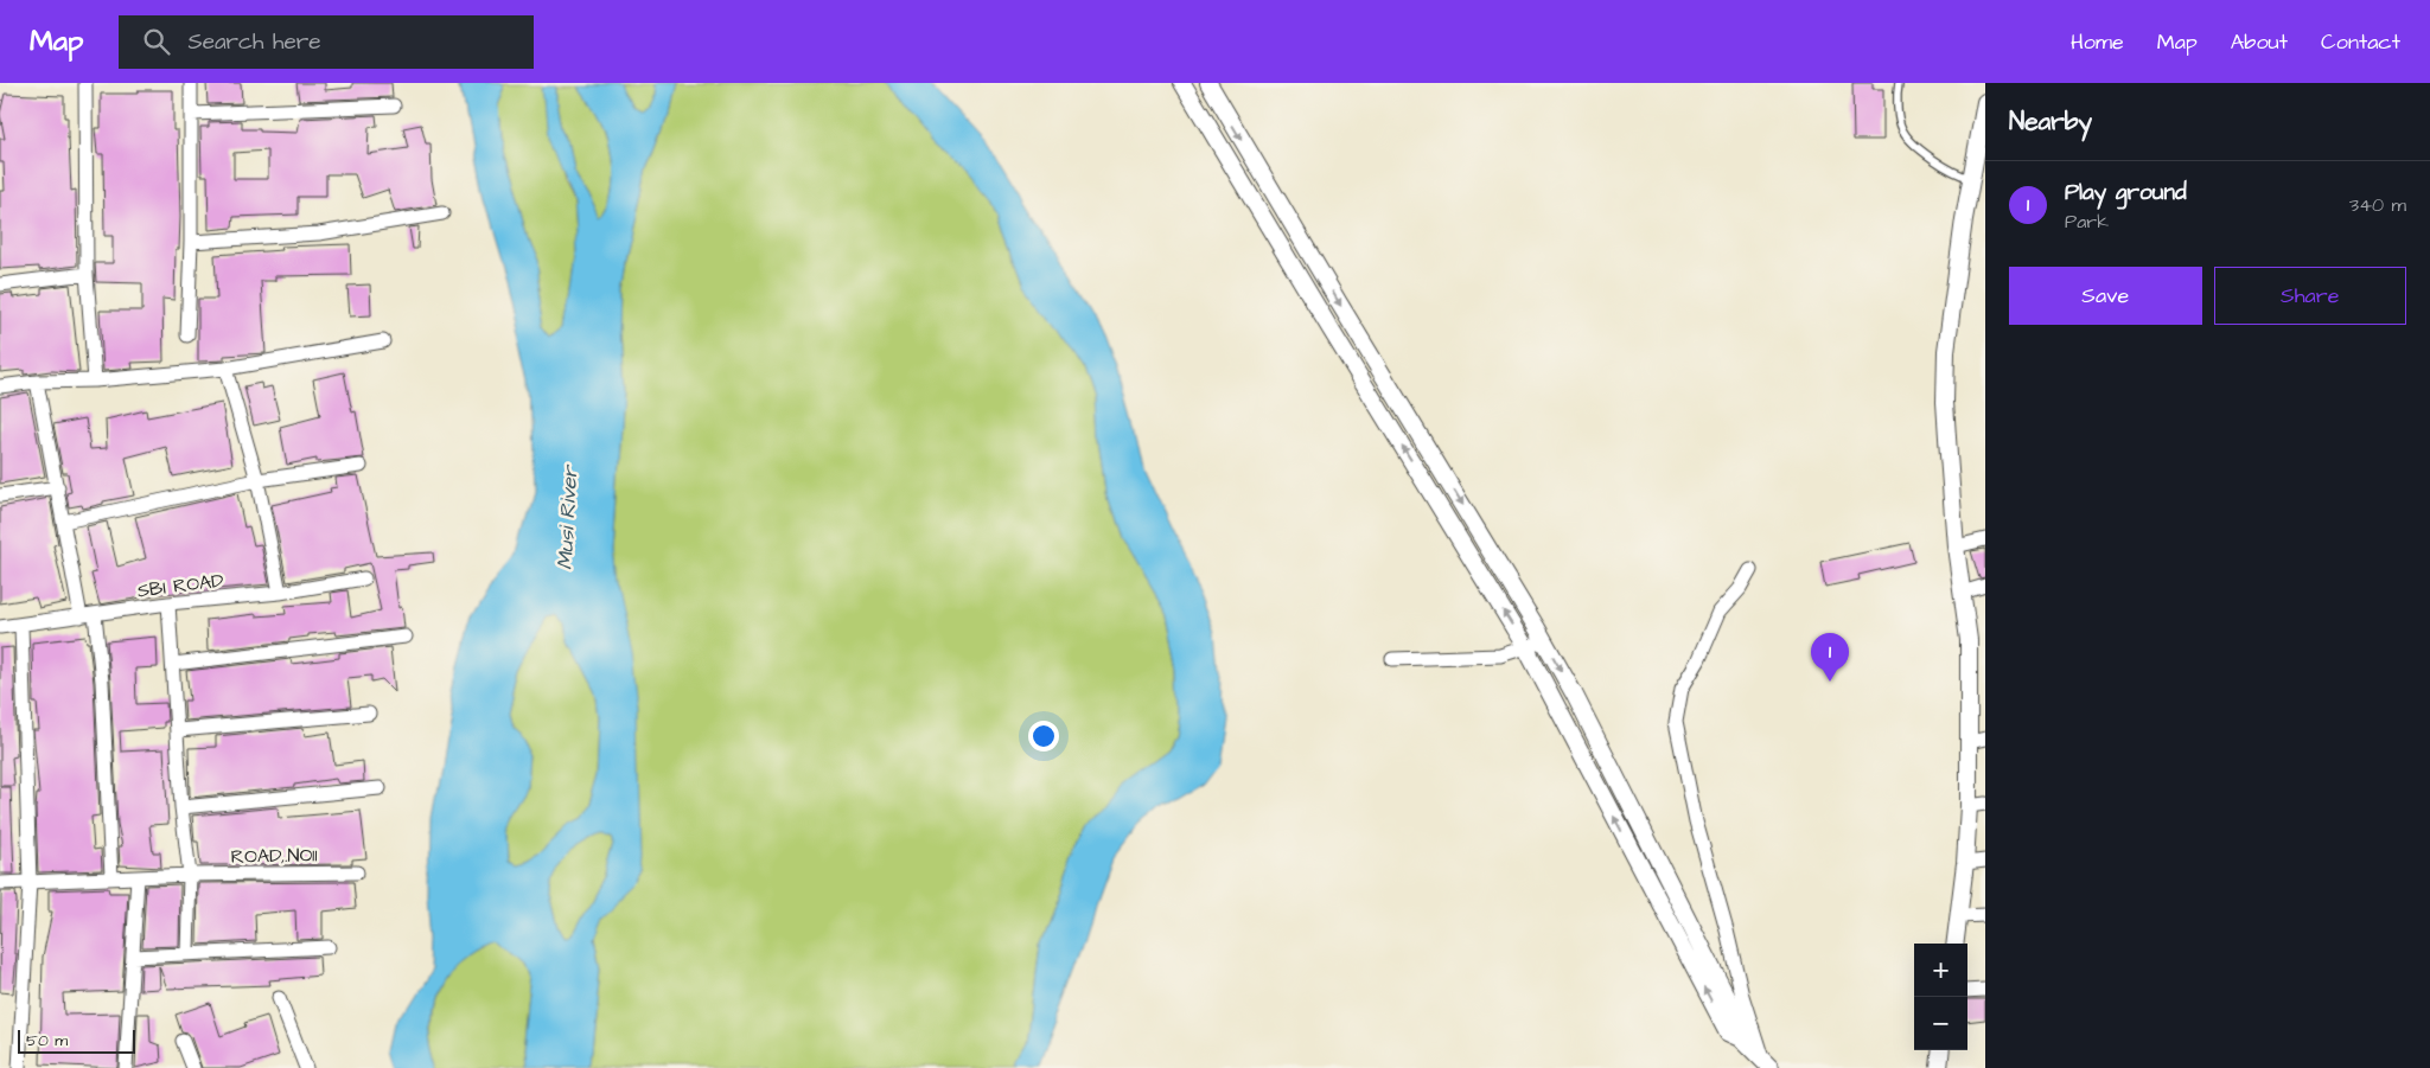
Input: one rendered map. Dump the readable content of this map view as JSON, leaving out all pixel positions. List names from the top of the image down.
{
  "streets": {
    "street": ["SBI ROAD", "ROAD,.NO11"]
  },
  "water": ["Musi River"],
  "scale_bar": "50 m",
  "page": {
    "header": "Map",
    "search": "Search here",
    "nav": [
      "Home",
      "Map",
      "About",
      "Contact"
    ],
    "heading": "Nearby",
    "list": [
      {
        "mark": "1",
        "name": "Play ground",
        "note": "Park",
        "value": "340 m"
      }
    ],
    "buttons": ["Save", "Share"],
    "pins": "1",
    "map_buttons": ["+", "−"],
    "scale": "50 m"
  }
}
